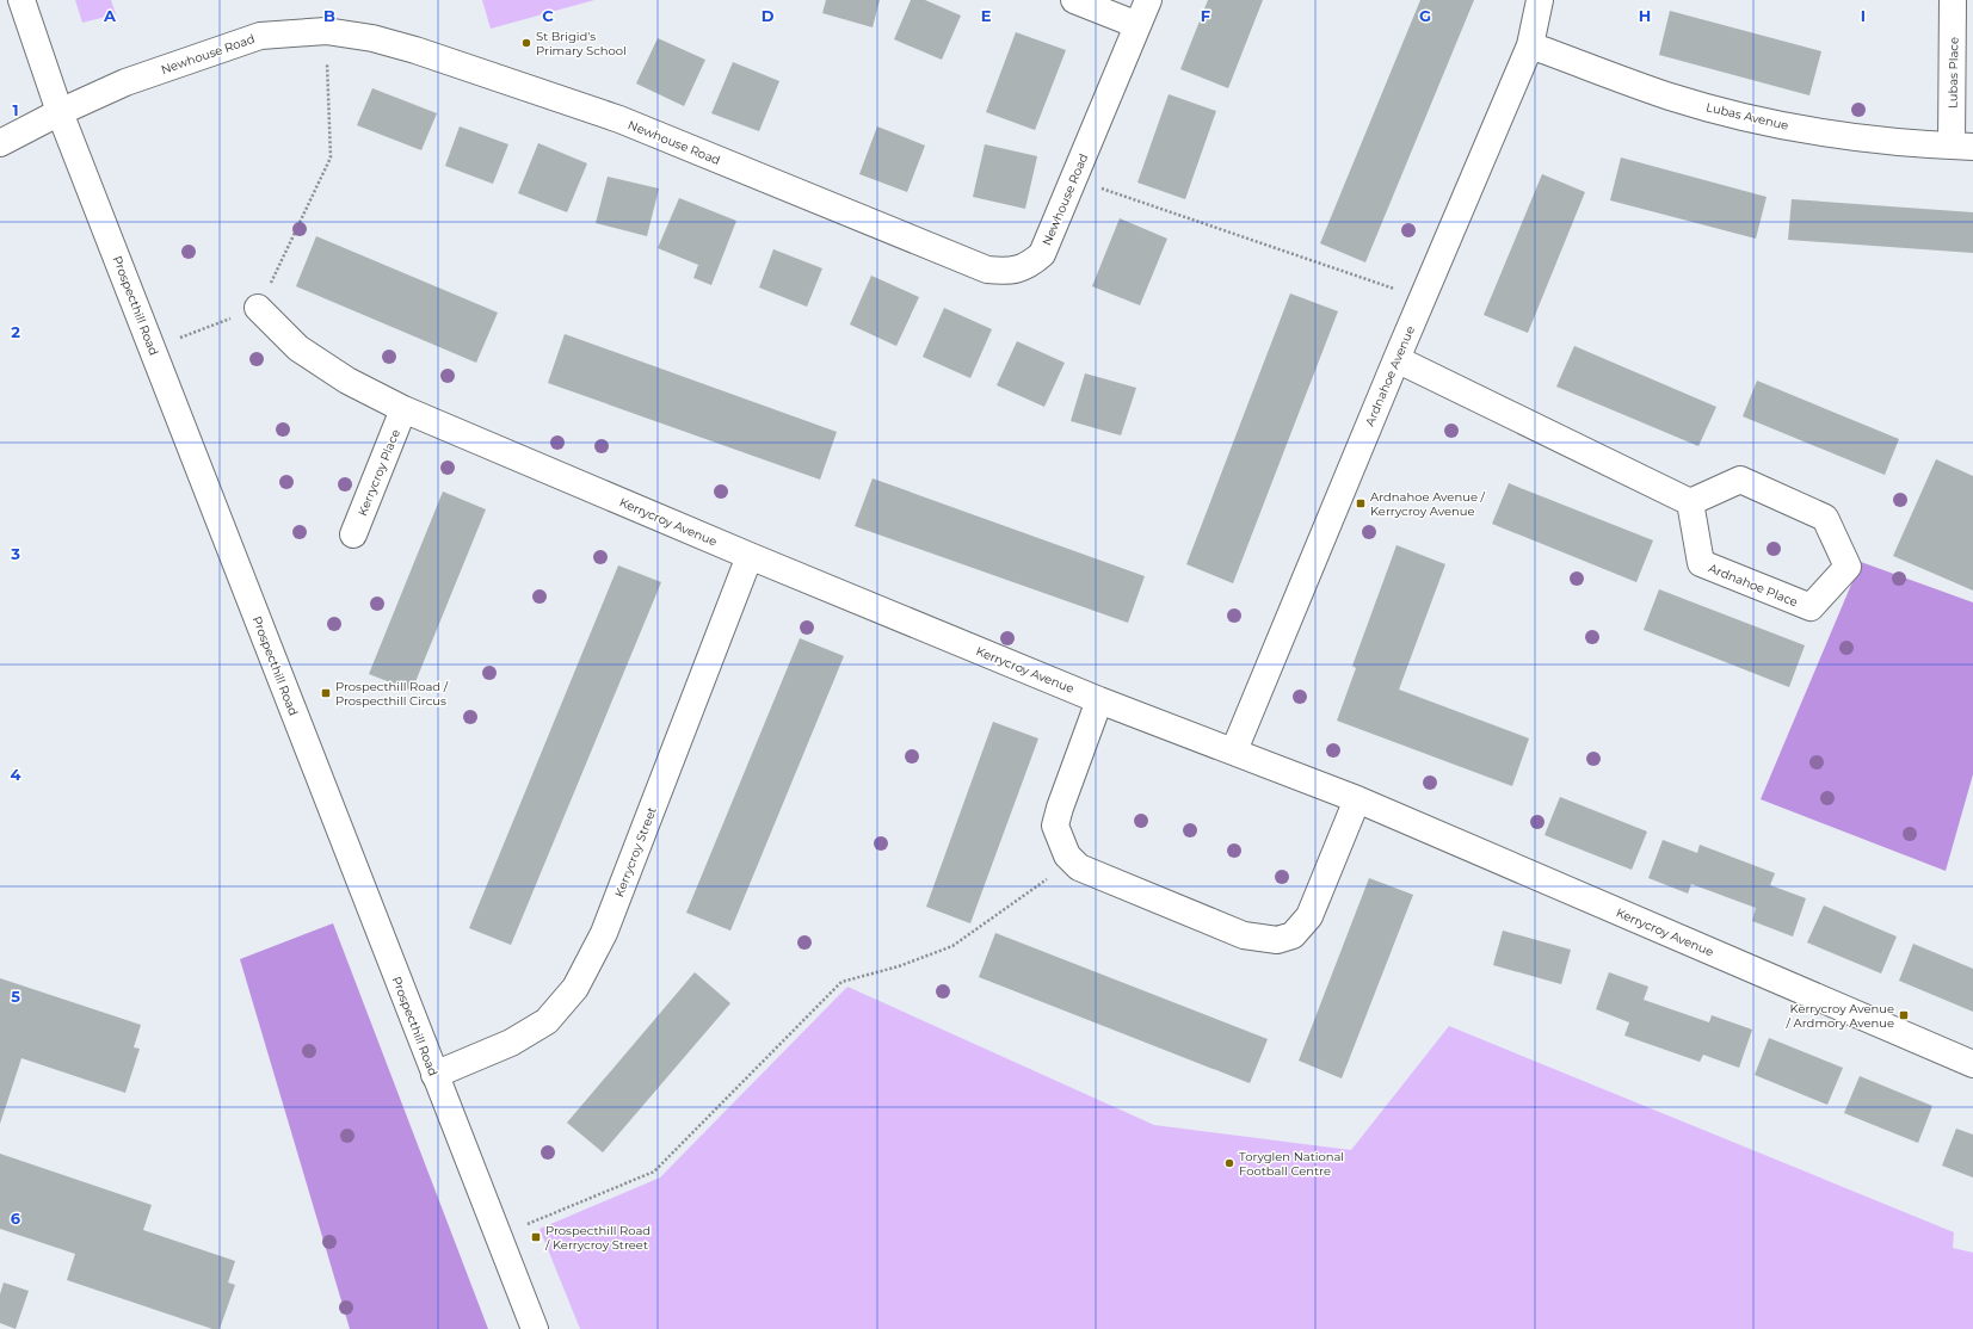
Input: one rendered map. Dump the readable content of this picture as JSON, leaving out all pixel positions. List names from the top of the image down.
{
  "streets": {
    "street": [
      "Newhouse Road",
      "Lubas Place",
      "Lubas Avenue",
      "Prospecthill Road",
      "Ardnahoe Avenue",
      "Kerrycroy Place",
      "Kerrycroy Avenue",
      "Ardnahoe Place",
      "Kerrycroy Street"
    ]
  },
  "crossings": [
    ["Newhouse Road", "Prospecthill Road"],
    ["Lubas Place", "Lubas Avenue"],
    ["Lubas Avenue", "Ardnahoe Avenue"],
    ["Prospecthill Road", "Kerrycroy Street"],
    ["Ardnahoe Avenue", "Kerrycroy Avenue"],
    ["Kerrycroy Place", "Kerrycroy Avenue"],
    ["Kerrycroy Avenue", "Kerrycroy Street"]
  ],
  "places": {
    "other": ["St Brigid's Primary School", "Toryglen National Football Centre"],
    "transit": [
      "Ardnahoe Avenue / Kerrycroy Avenue",
      "Prospecthill Road / Prospecthill Circus",
      "Kerrycroy Avenue / Ardmory Avenue",
      "Prospecthill Road / Kerrycroy Street"
    ]
  },
  "grid": {
    "columns": [
      "A",
      "B",
      "C",
      "D",
      "E",
      "F",
      "G",
      "H",
      "I"
    ],
    "rows": [
      "1",
      "2",
      "3",
      "4",
      "5",
      "6"
    ]
  }
}
